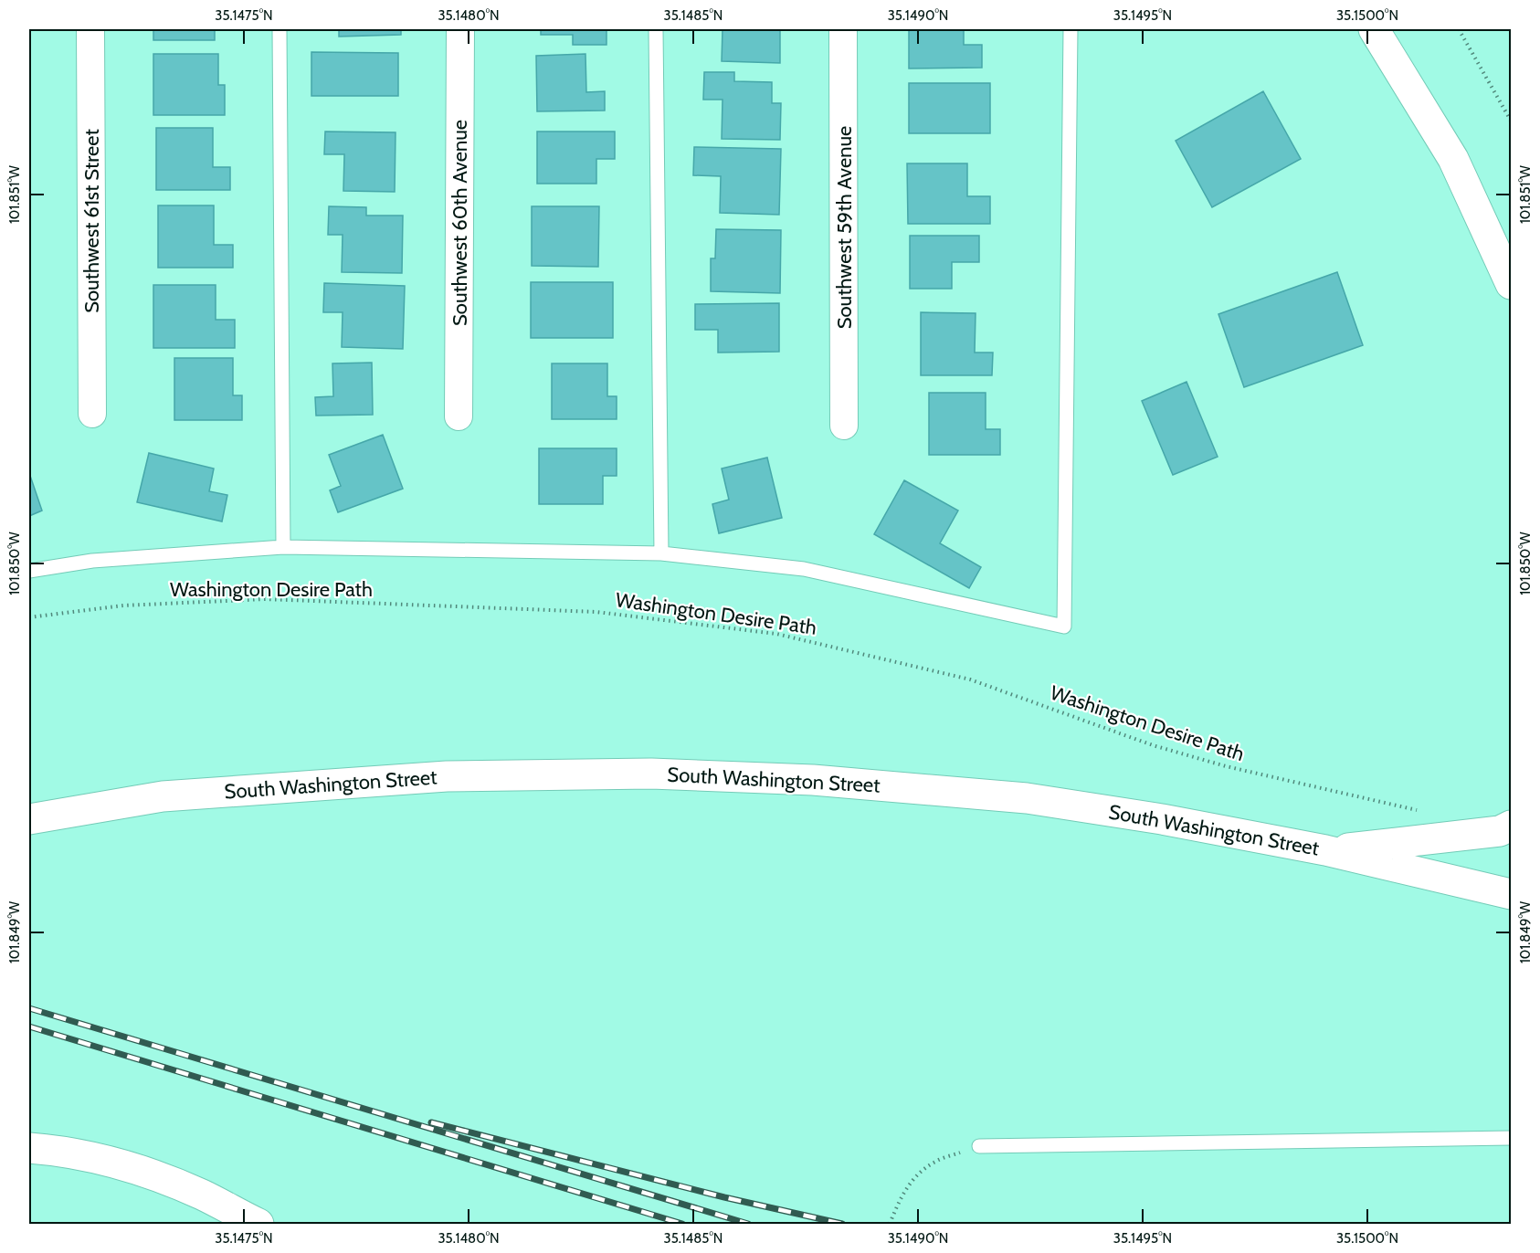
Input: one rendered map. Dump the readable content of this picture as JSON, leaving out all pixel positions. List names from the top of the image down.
{
  "streets": {
    "main road": ["South Washington Street"],
    "street": ["Southwest 61st Street", "Southwest 60th Avenue", "Southwest 59th Avenue"],
    "path": ["Washington Desire Path"]
  },
  "coordinates": [
    "35.1475°N",
    "35.1480°N",
    "35.1485°N",
    "35.1490°N",
    "35.1495°N",
    "35.1500°N",
    "101.851°W",
    "101.850°W",
    "101.849°W"
  ]
}
